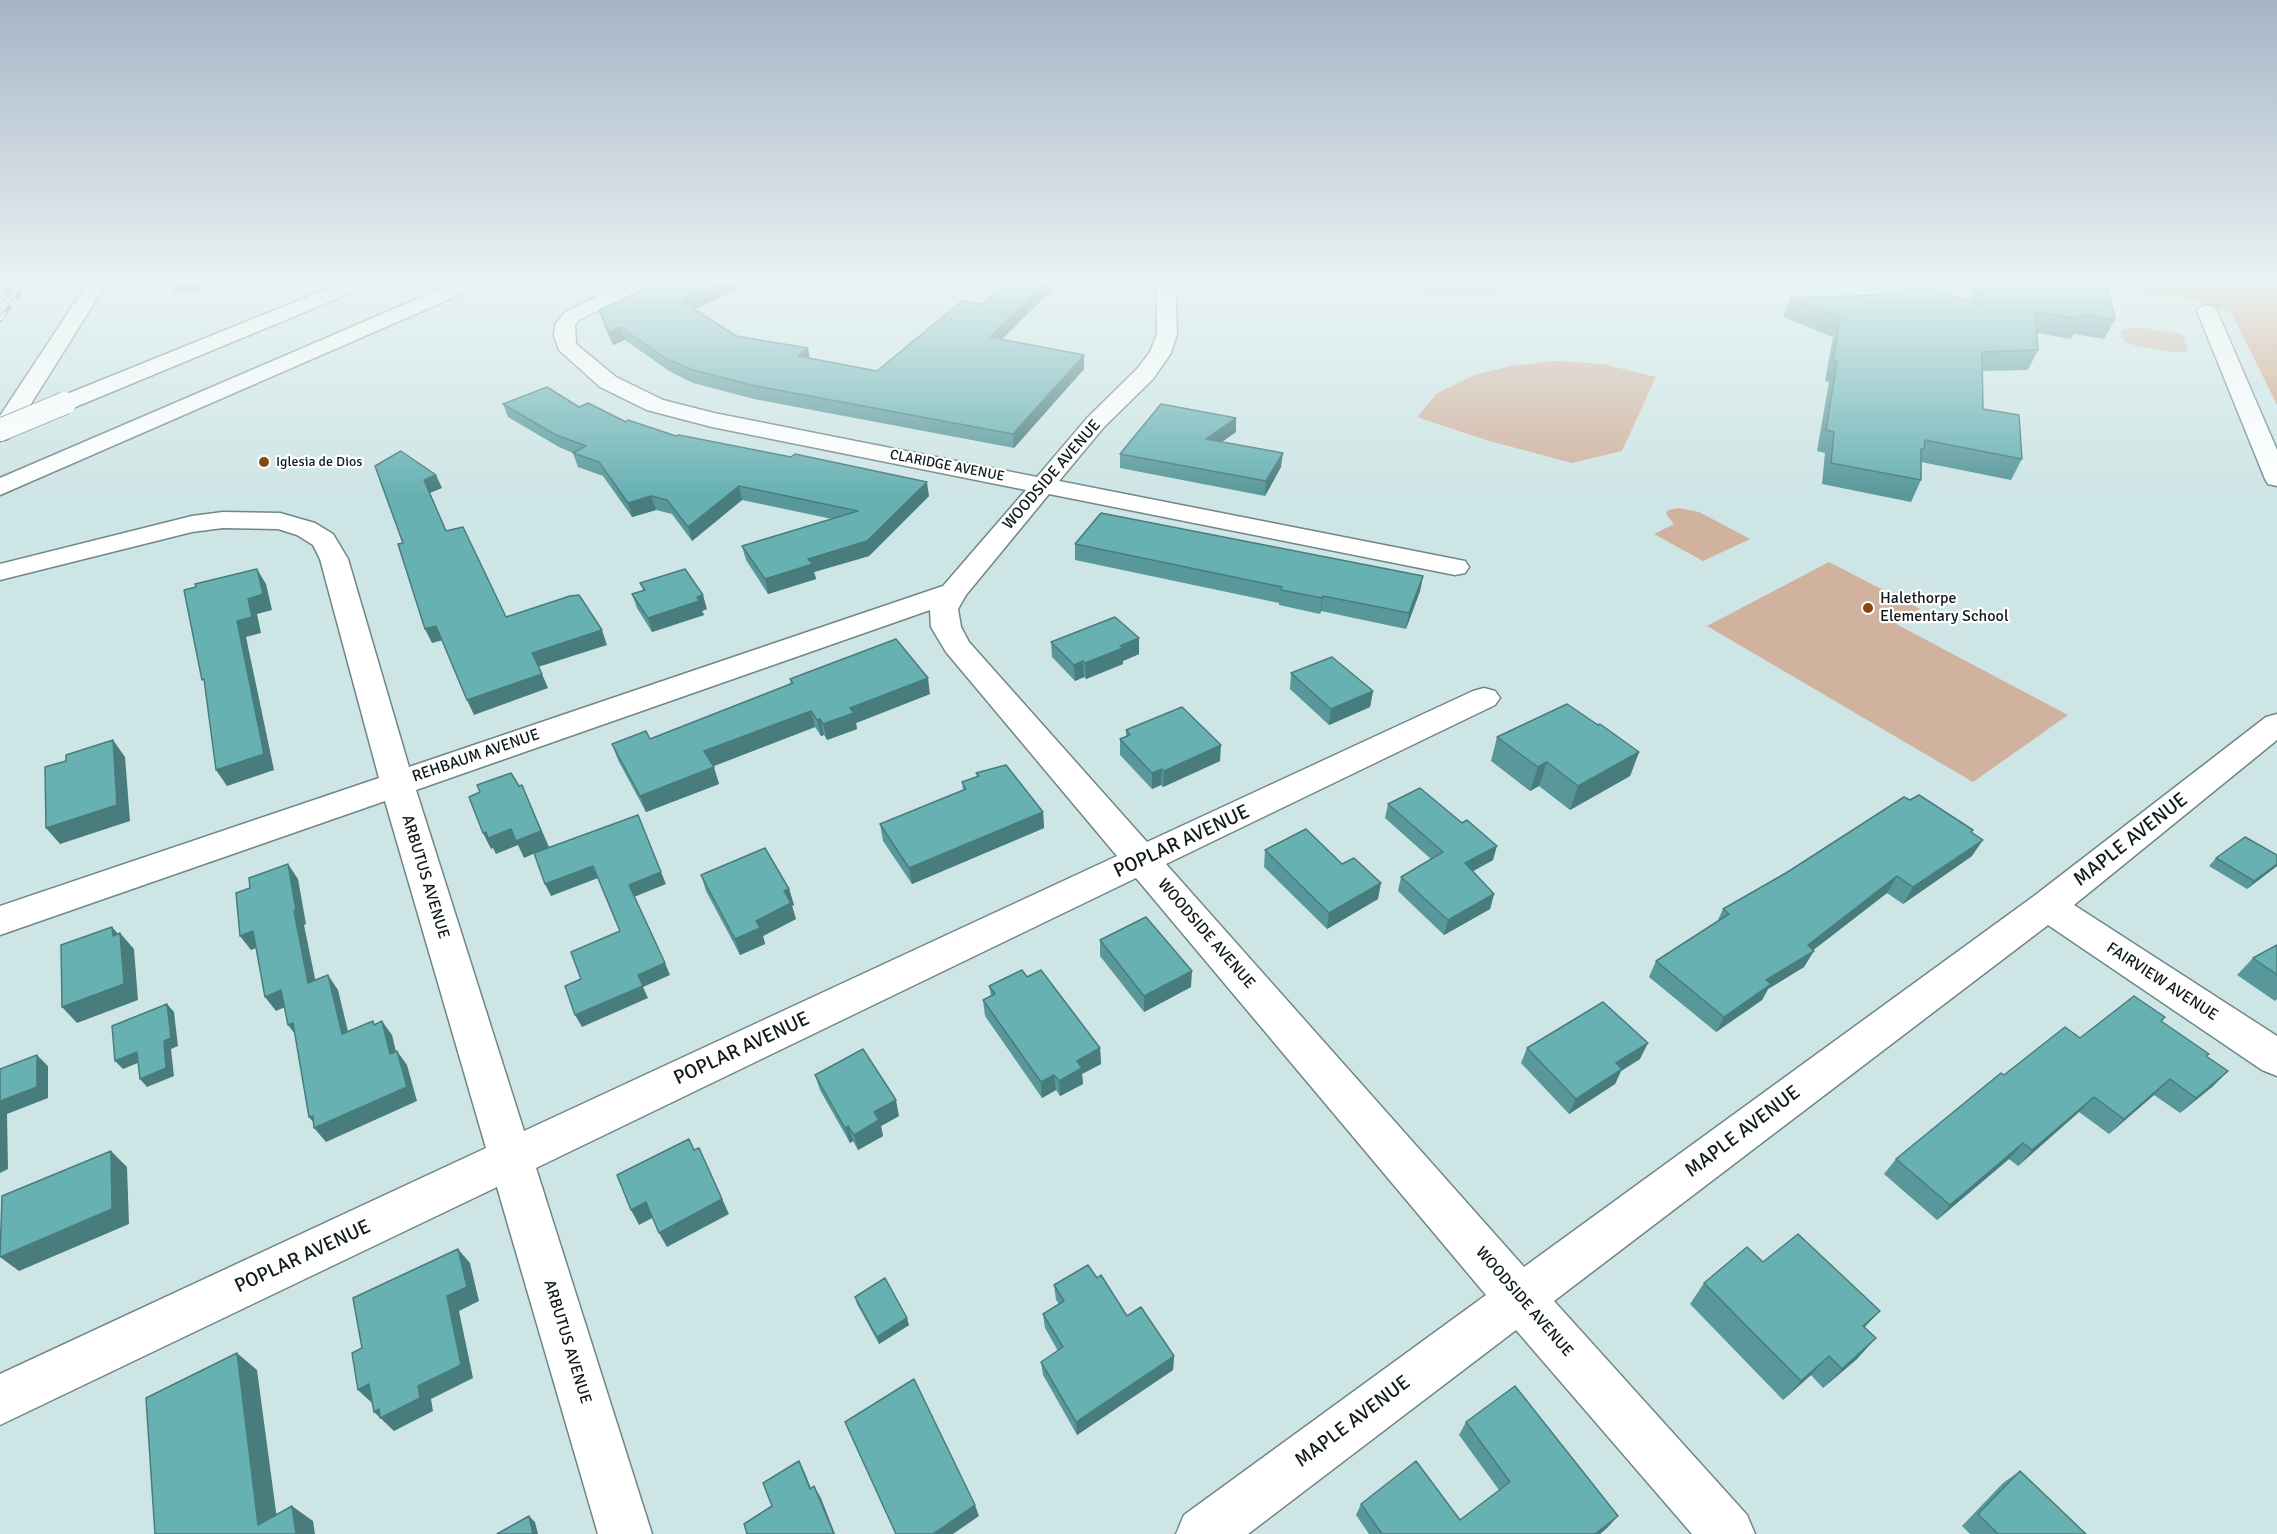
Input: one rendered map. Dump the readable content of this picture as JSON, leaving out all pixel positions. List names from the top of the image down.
{
  "streets": {
    "main road": [
      "CLARIDGE AVENUE",
      "WOODSIDE AVENUE",
      "REHBAUM AVENUE",
      "MAPLE AVENUE",
      "POPLAR AVENUE",
      "ARBUTUS AVENUE",
      "FAIRVIEW AVENUE"
    ]
  },
  "crossings": [
    ["CLARIDGE AVENUE", "WOODSIDE AVENUE"],
    ["WOODSIDE AVENUE", "REHBAUM AVENUE"],
    ["WOODSIDE AVENUE", "MAPLE AVENUE"],
    ["WOODSIDE AVENUE", "POPLAR AVENUE"],
    ["REHBAUM AVENUE", "ARBUTUS AVENUE"],
    ["MAPLE AVENUE", "FAIRVIEW AVENUE"],
    ["POPLAR AVENUE", "ARBUTUS AVENUE"]
  ],
  "places": ["Iglesia de Dios", "Halethorpe Elementary School"]
}
